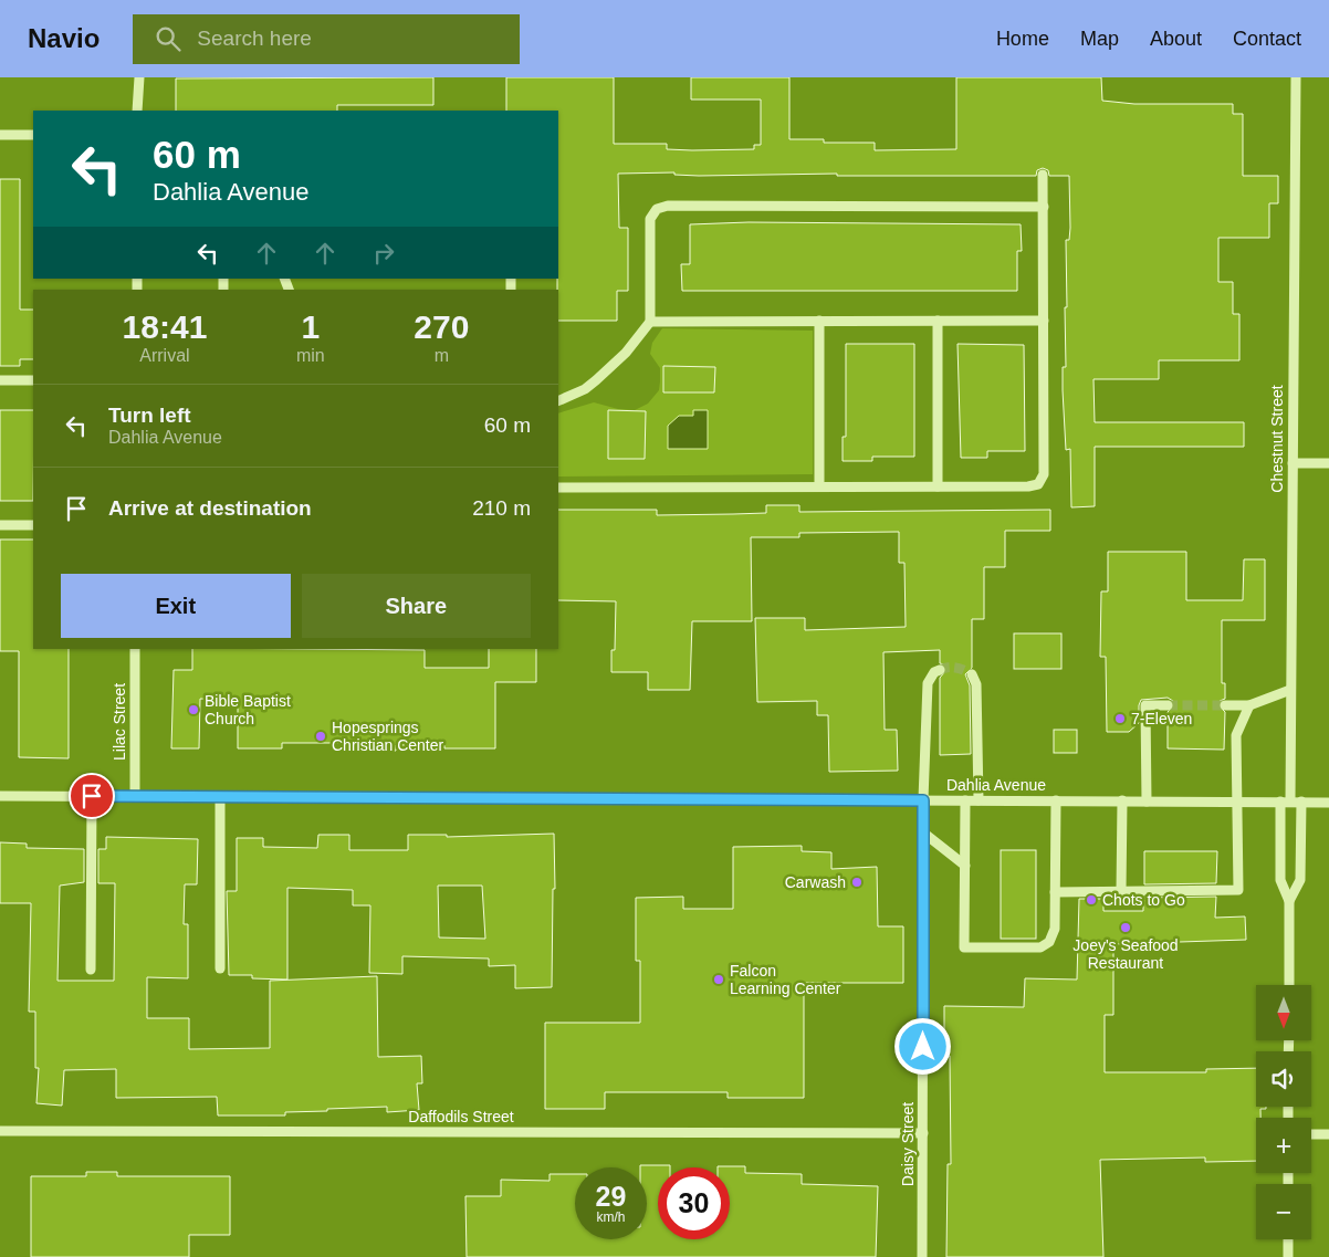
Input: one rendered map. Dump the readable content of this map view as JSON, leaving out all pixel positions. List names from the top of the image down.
{
  "streets": {
    "street": [
      "Chestnut Street",
      "Lilac Street",
      "Dahlia Avenue",
      "Daffodils Street",
      "Daisy Street"
    ]
  },
  "crossings": [
    ["Chestnut Street", "Dahlia Avenue"],
    ["Lilac Street", "Dahlia Avenue"],
    ["Dahlia Avenue", "Daisy Street"],
    ["Daffodils Street", "Daisy Street"]
  ],
  "places": [
    "Bible Baptist Church",
    "7-Eleven",
    "Hopesprings Christian Center",
    "Carwash",
    "Chots to Go",
    "Joey's Seafood Restaurant",
    "Falcon Learning Center"
  ],
  "north": "bottom",
  "page": {
    "header": "Navio",
    "search": "Search here",
    "nav": [
      "Home",
      "Map",
      "About",
      "Contact"
    ],
    "turn": ["60 m", "Dahlia Avenue"],
    "eta": [
      "18:41",
      "Arrival",
      "1",
      "min",
      "270",
      "m"
    ],
    "list": [
      {
        "name": "Turn left",
        "note": "Dahlia Avenue",
        "value": "60 m"
      },
      {
        "name": "Arrive at destination",
        "value": "210 m"
      }
    ],
    "buttons": ["Exit", "Share"],
    "map_buttons": ["+", "−"],
    "speed": "29 km/h",
    "limit": "30"
  }
}
